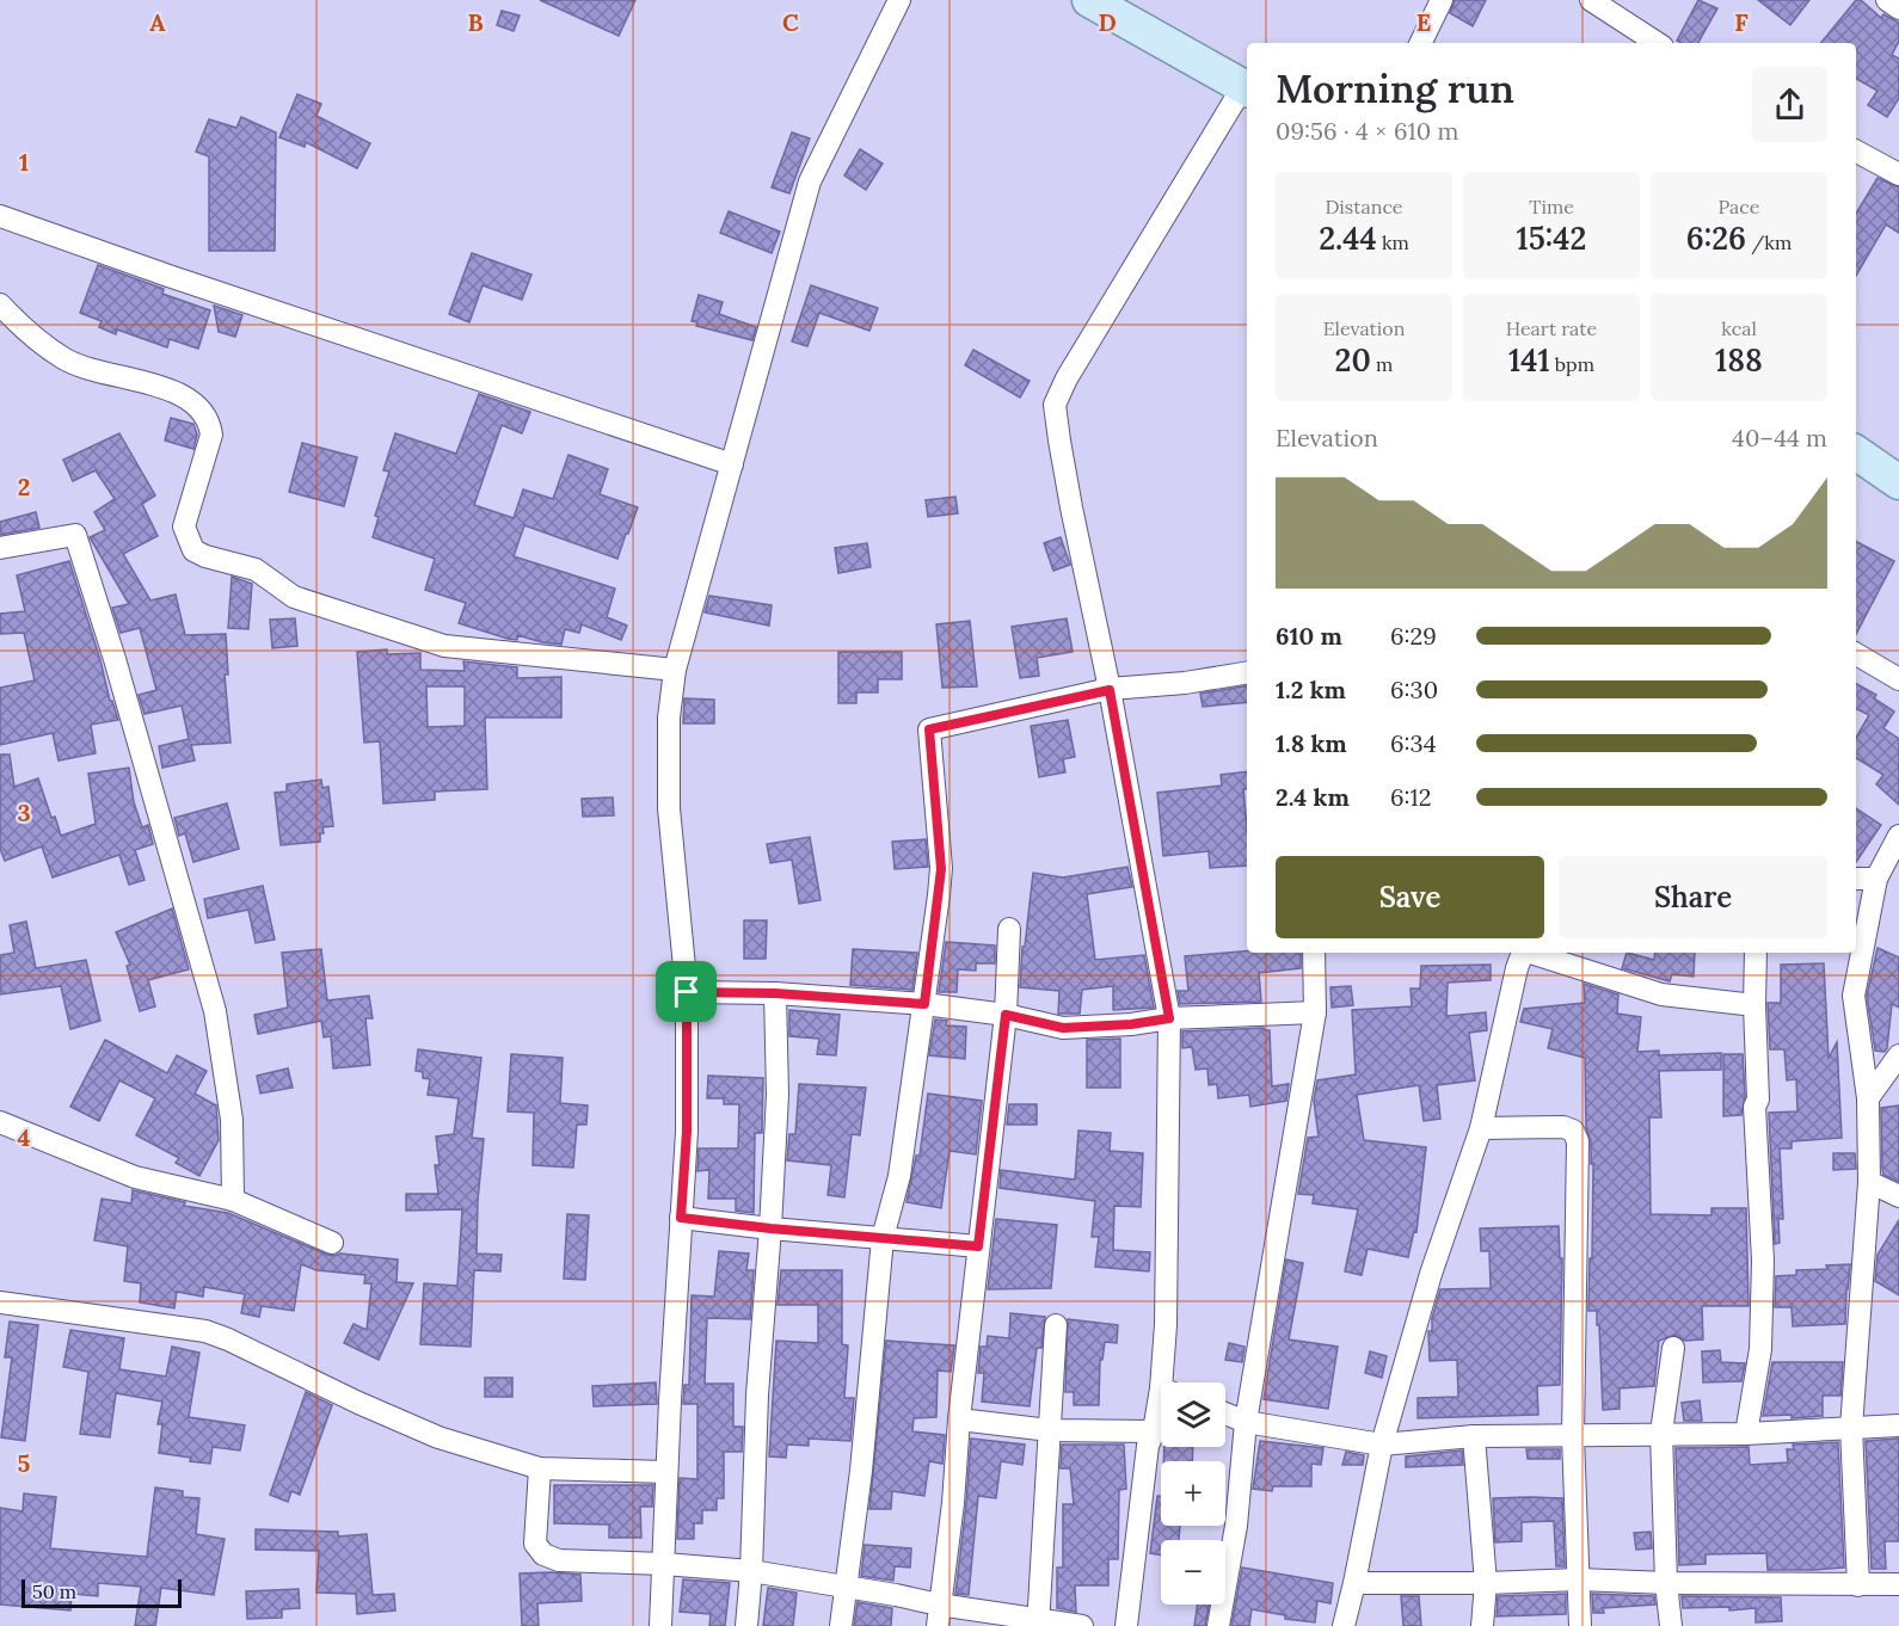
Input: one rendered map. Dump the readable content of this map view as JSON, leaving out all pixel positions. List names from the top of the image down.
{
  "scale_bar": "50 m",
  "page": {
    "heading": ["Morning run", "09:56 · 4 × 610 m"],
    "stats": [
      ["Distance", "2.44 km"],
      ["Time", "15:42"],
      ["Pace", "6:26 /km"],
      ["Elevation", "20 m"],
      ["Heart rate", "141 bpm"],
      ["kcal", "188"]
    ],
    "chart": ["Elevation", "40–44 m"],
    "list": [
      {
        "name": "610 m",
        "note": "6:29"
      },
      {
        "name": "1.2 km",
        "note": "6:30"
      },
      {
        "name": "1.8 km",
        "note": "6:34"
      },
      {
        "name": "2.4 km",
        "note": "6:12"
      }
    ],
    "buttons": ["Save", "Share"],
    "map_buttons": ["+", "−"],
    "scale": "50 m"
  },
  "grid": {
    "columns": [
      "A",
      "B",
      "C",
      "D",
      "E",
      "F"
    ],
    "rows": [
      "1",
      "2",
      "3",
      "4",
      "5"
    ]
  }
}
